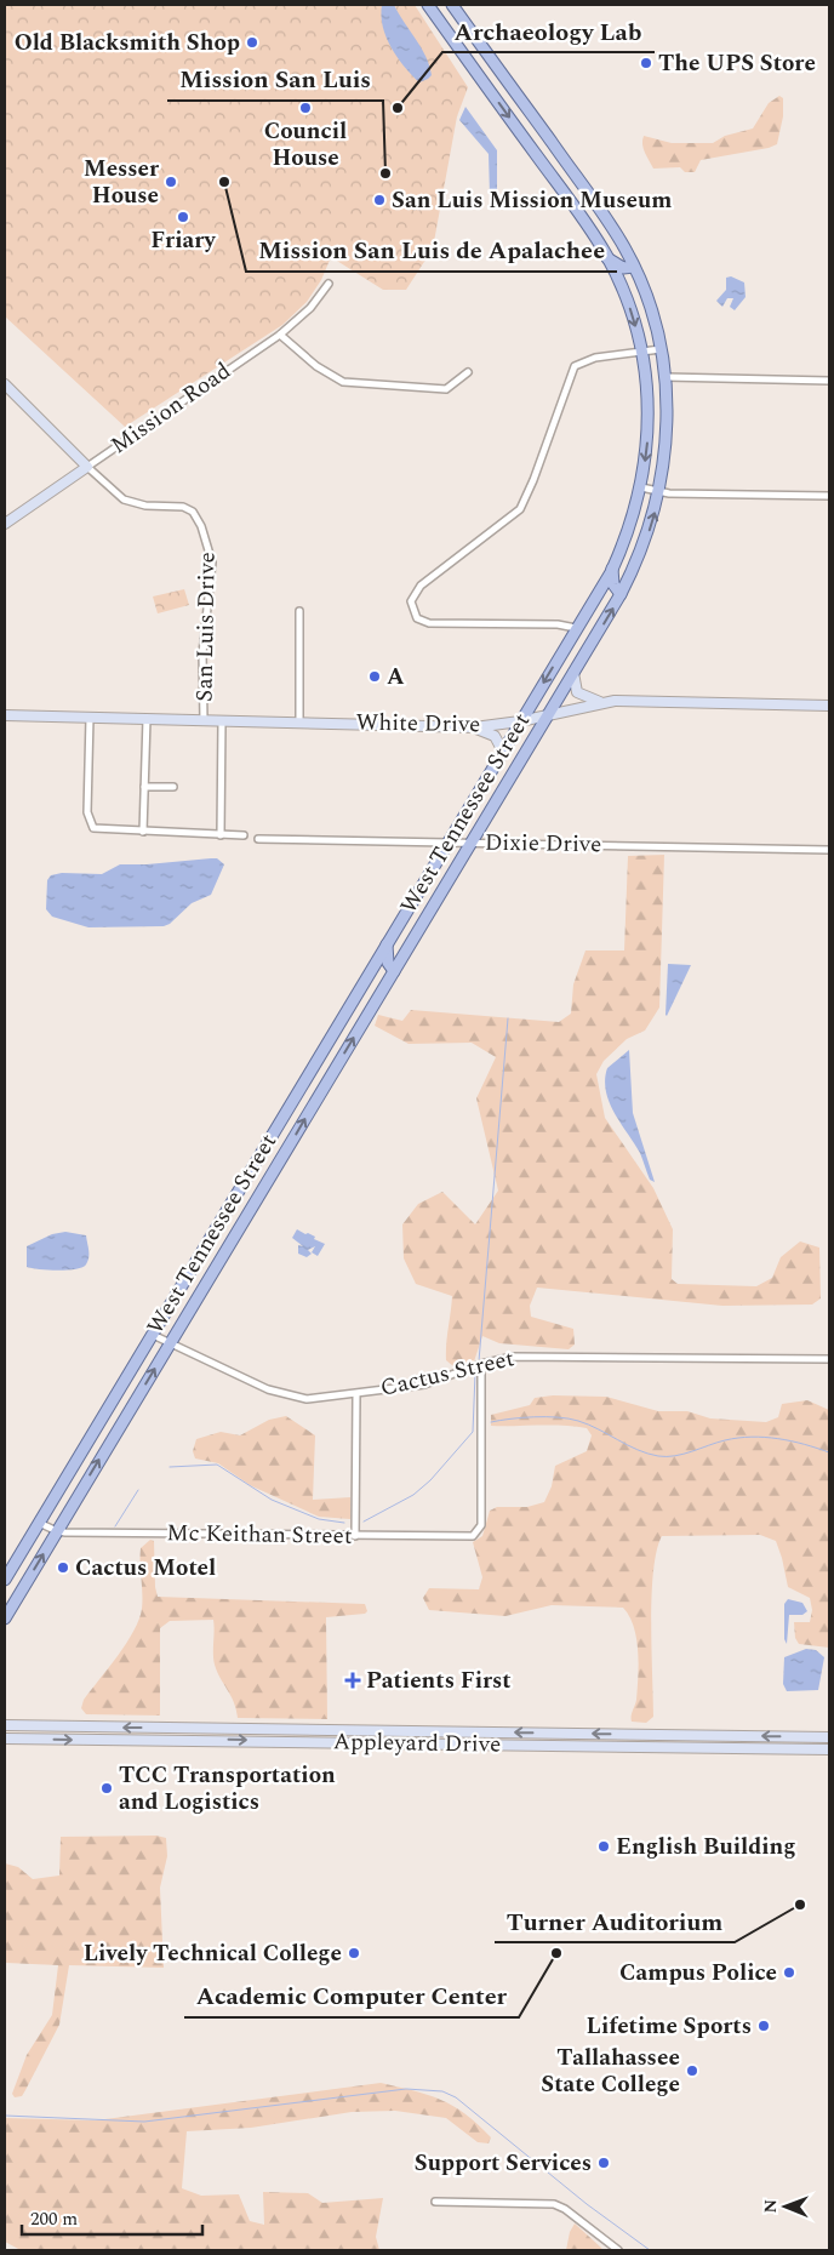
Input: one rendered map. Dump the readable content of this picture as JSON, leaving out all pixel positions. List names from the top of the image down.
{
  "streets": {
    "main road": [
      "Mission Road",
      "White Drive",
      "West Tennessee Street",
      "Appleyard Drive"
    ],
    "street": [
      "San Luis Drive",
      "Dixie Drive",
      "Cactus Street",
      "Mc Keithan Street"
    ]
  },
  "crossings": [
    ["Mission Road", "San Luis Drive"],
    ["San Luis Drive", "White Drive"],
    ["White Drive", "West Tennessee Street"],
    ["West Tennessee Street", "Dixie Drive"],
    ["West Tennessee Street", "Cactus Street"],
    ["West Tennessee Street", "Mc Keithan Street"],
    ["Cactus Street", "Mc Keithan Street"]
  ],
  "places": {
    "other": [
      "Old Blacksmith Shop",
      "The UPS Store",
      "Council House",
      "Archaeology Lab",
      "Mission San Luis",
      "Messer House",
      "Mission San Luis de Apalachee",
      "San Luis Mission Museum",
      "Friary",
      "A",
      "Cactus Motel",
      "TCC Transportation and Logistics",
      "English Building",
      "Turner Auditorium",
      "Lively Technical College",
      "Academic Computer Center",
      "Campus Police",
      "Lifetime Sports",
      "Tallahassee State College",
      "Support Services"
    ],
    "health": ["Patients First"]
  },
  "scale_bar": "200 m",
  "north": "left"
}
